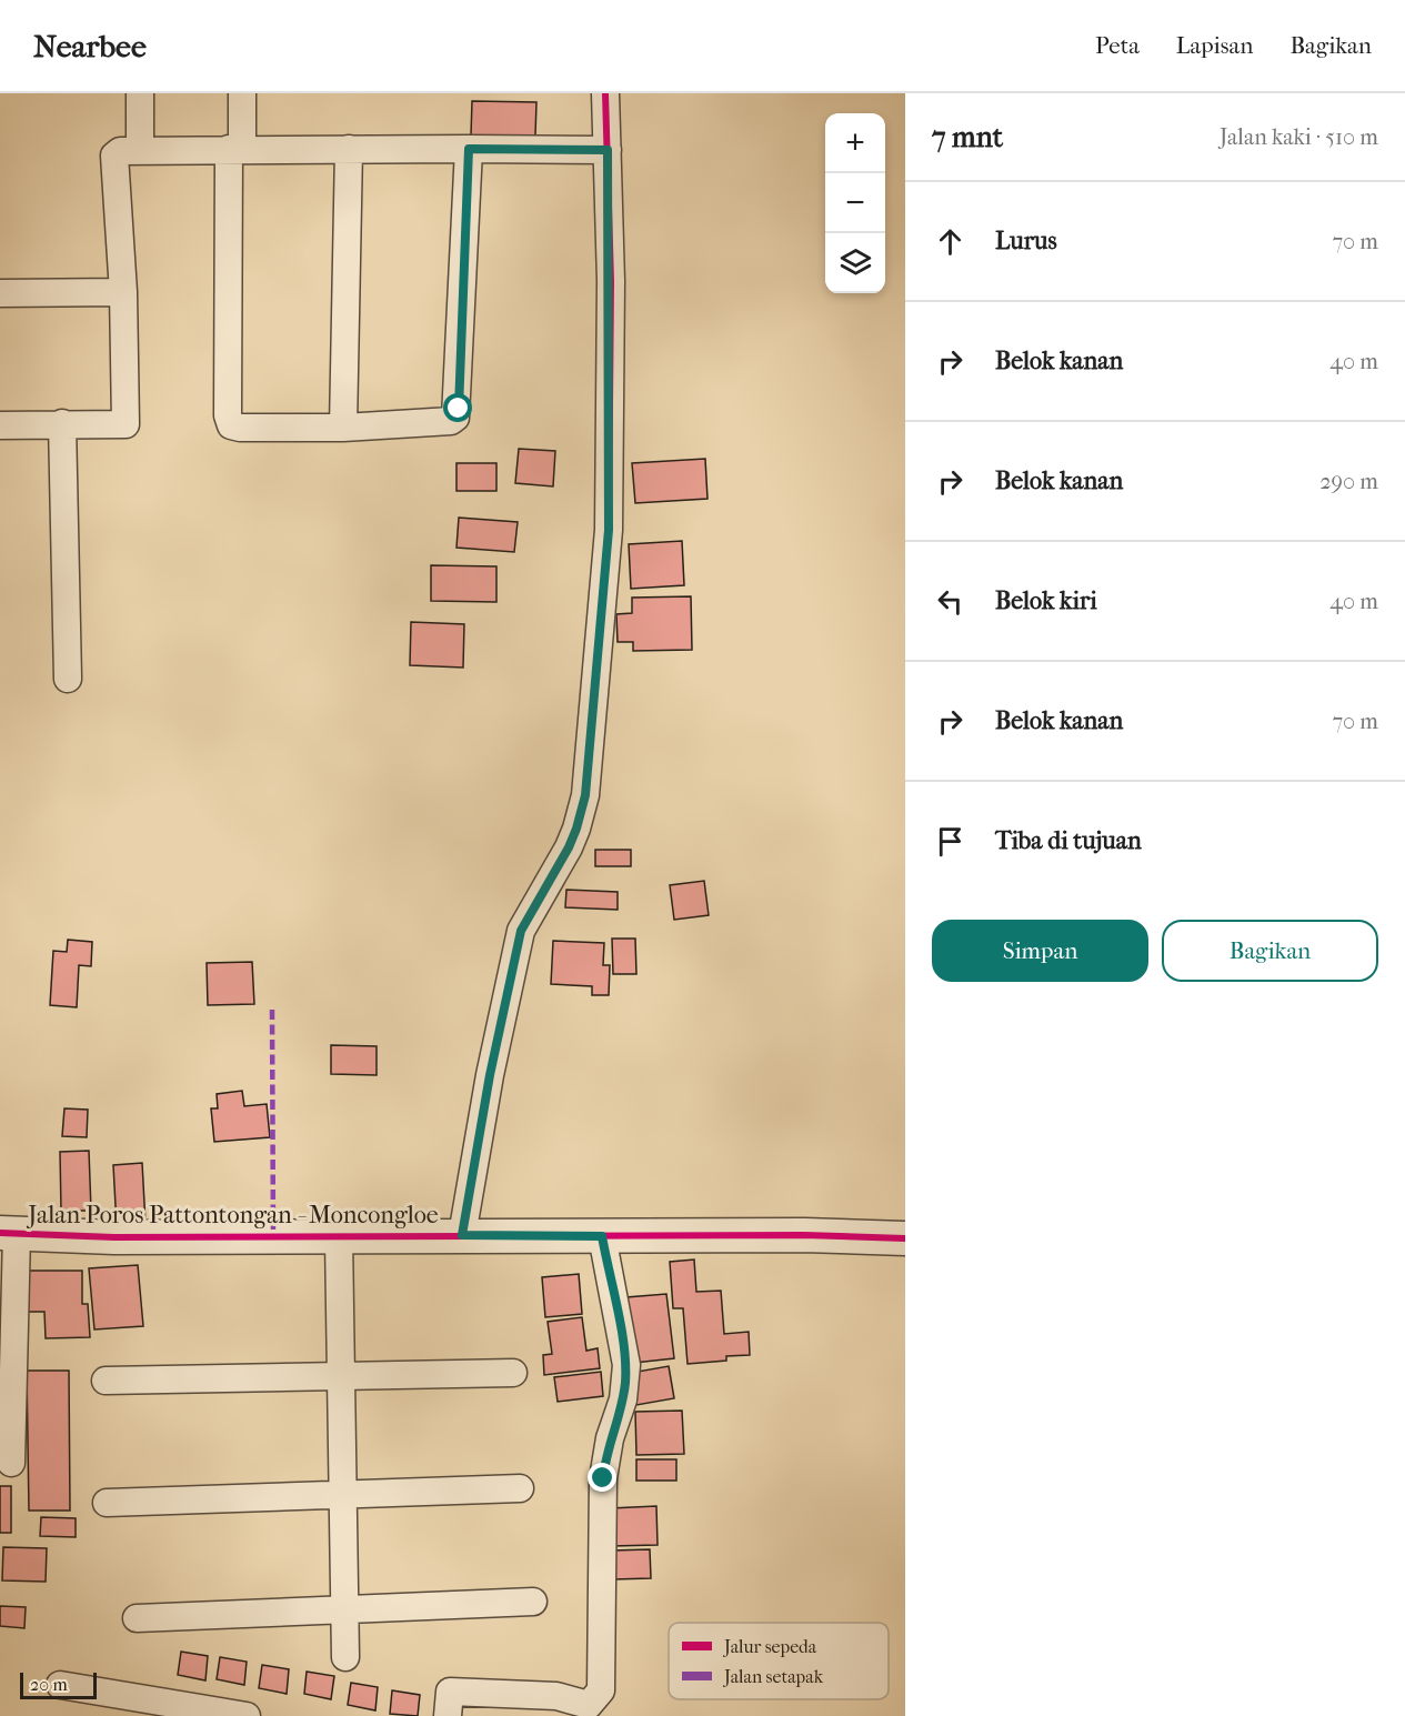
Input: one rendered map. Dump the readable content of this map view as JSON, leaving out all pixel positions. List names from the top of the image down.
{
  "streets": {
    "street": ["Jalan Poros Pattontongan - Moncongloe"]
  },
  "legend": ["Jalur sepeda", "Jalan setapak"],
  "scale_bar": "20 m",
  "page": {
    "header": "Nearbee",
    "nav": ["Peta", "Lapisan", "Bagikan"],
    "heading": ["7 mnt", "Jalan kaki · 510 m"],
    "map_buttons": ["+", "−"],
    "list": [
      ["Lurus", "70 m"],
      ["Belok kanan", "40 m"],
      ["Belok kanan", "290 m"],
      ["Belok kiri", "40 m"],
      ["Belok kanan", "70 m"],
      "Tiba di tujuan"
    ],
    "buttons": ["Simpan", "Bagikan"],
    "scale": "20 m"
  }
}
